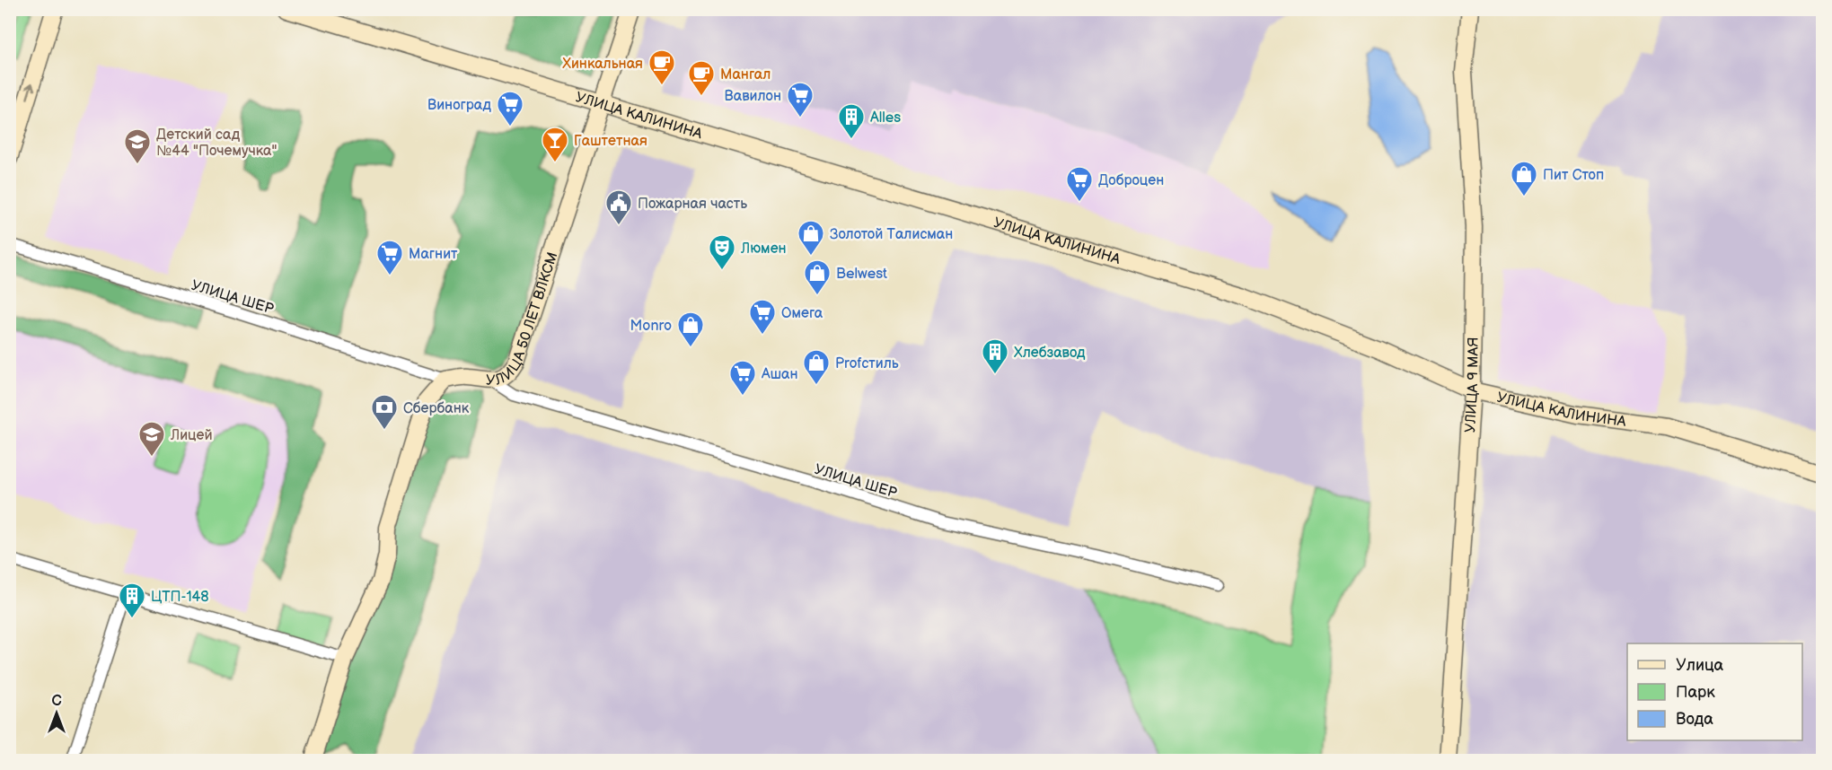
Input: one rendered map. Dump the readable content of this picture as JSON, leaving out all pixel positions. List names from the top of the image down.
{
  "streets": {
    "street": [
      "УЛИЦА КАЛИНИНА",
      "УЛИЦА ШЕР",
      "УЛИЦА 50 ЛЕТ ВЛКСМ",
      "УЛИЦА 9 МАЯ"
    ]
  },
  "crossings": [
    ["УЛИЦА КАЛИНИНА", "УЛИЦА 50 ЛЕТ ВЛКСМ"],
    ["УЛИЦА КАЛИНИНА", "УЛИЦА 9 МАЯ"],
    ["УЛИЦА ШЕР", "УЛИЦА 50 ЛЕТ ВЛКСМ"]
  ],
  "places": {
    "cafe": ["Хинкальная", "Мангал"],
    "supermarket": [
      "Вавилон",
      "Виноград",
      "Доброцен",
      "Магнит",
      "Омега",
      "Ашан"
    ],
    "building": ["Alles", "Хлебзавод", "ЦТП-148"],
    "bar": ["Гаштетная"],
    "school or university": ["Детский сад №44 \"Почемучка\"", "Лицей"],
    "shop": [
      "Пит Стоп",
      "Золотой Талисман",
      "Belwest",
      "Monro",
      "Profстиль"
    ],
    "public building": ["Пожарная часть"],
    "theatre": ["Люмен"],
    "bank": ["Сбербанк"]
  },
  "legend": ["Улица", "Парк", "Вода"],
  "north": "top"
}
